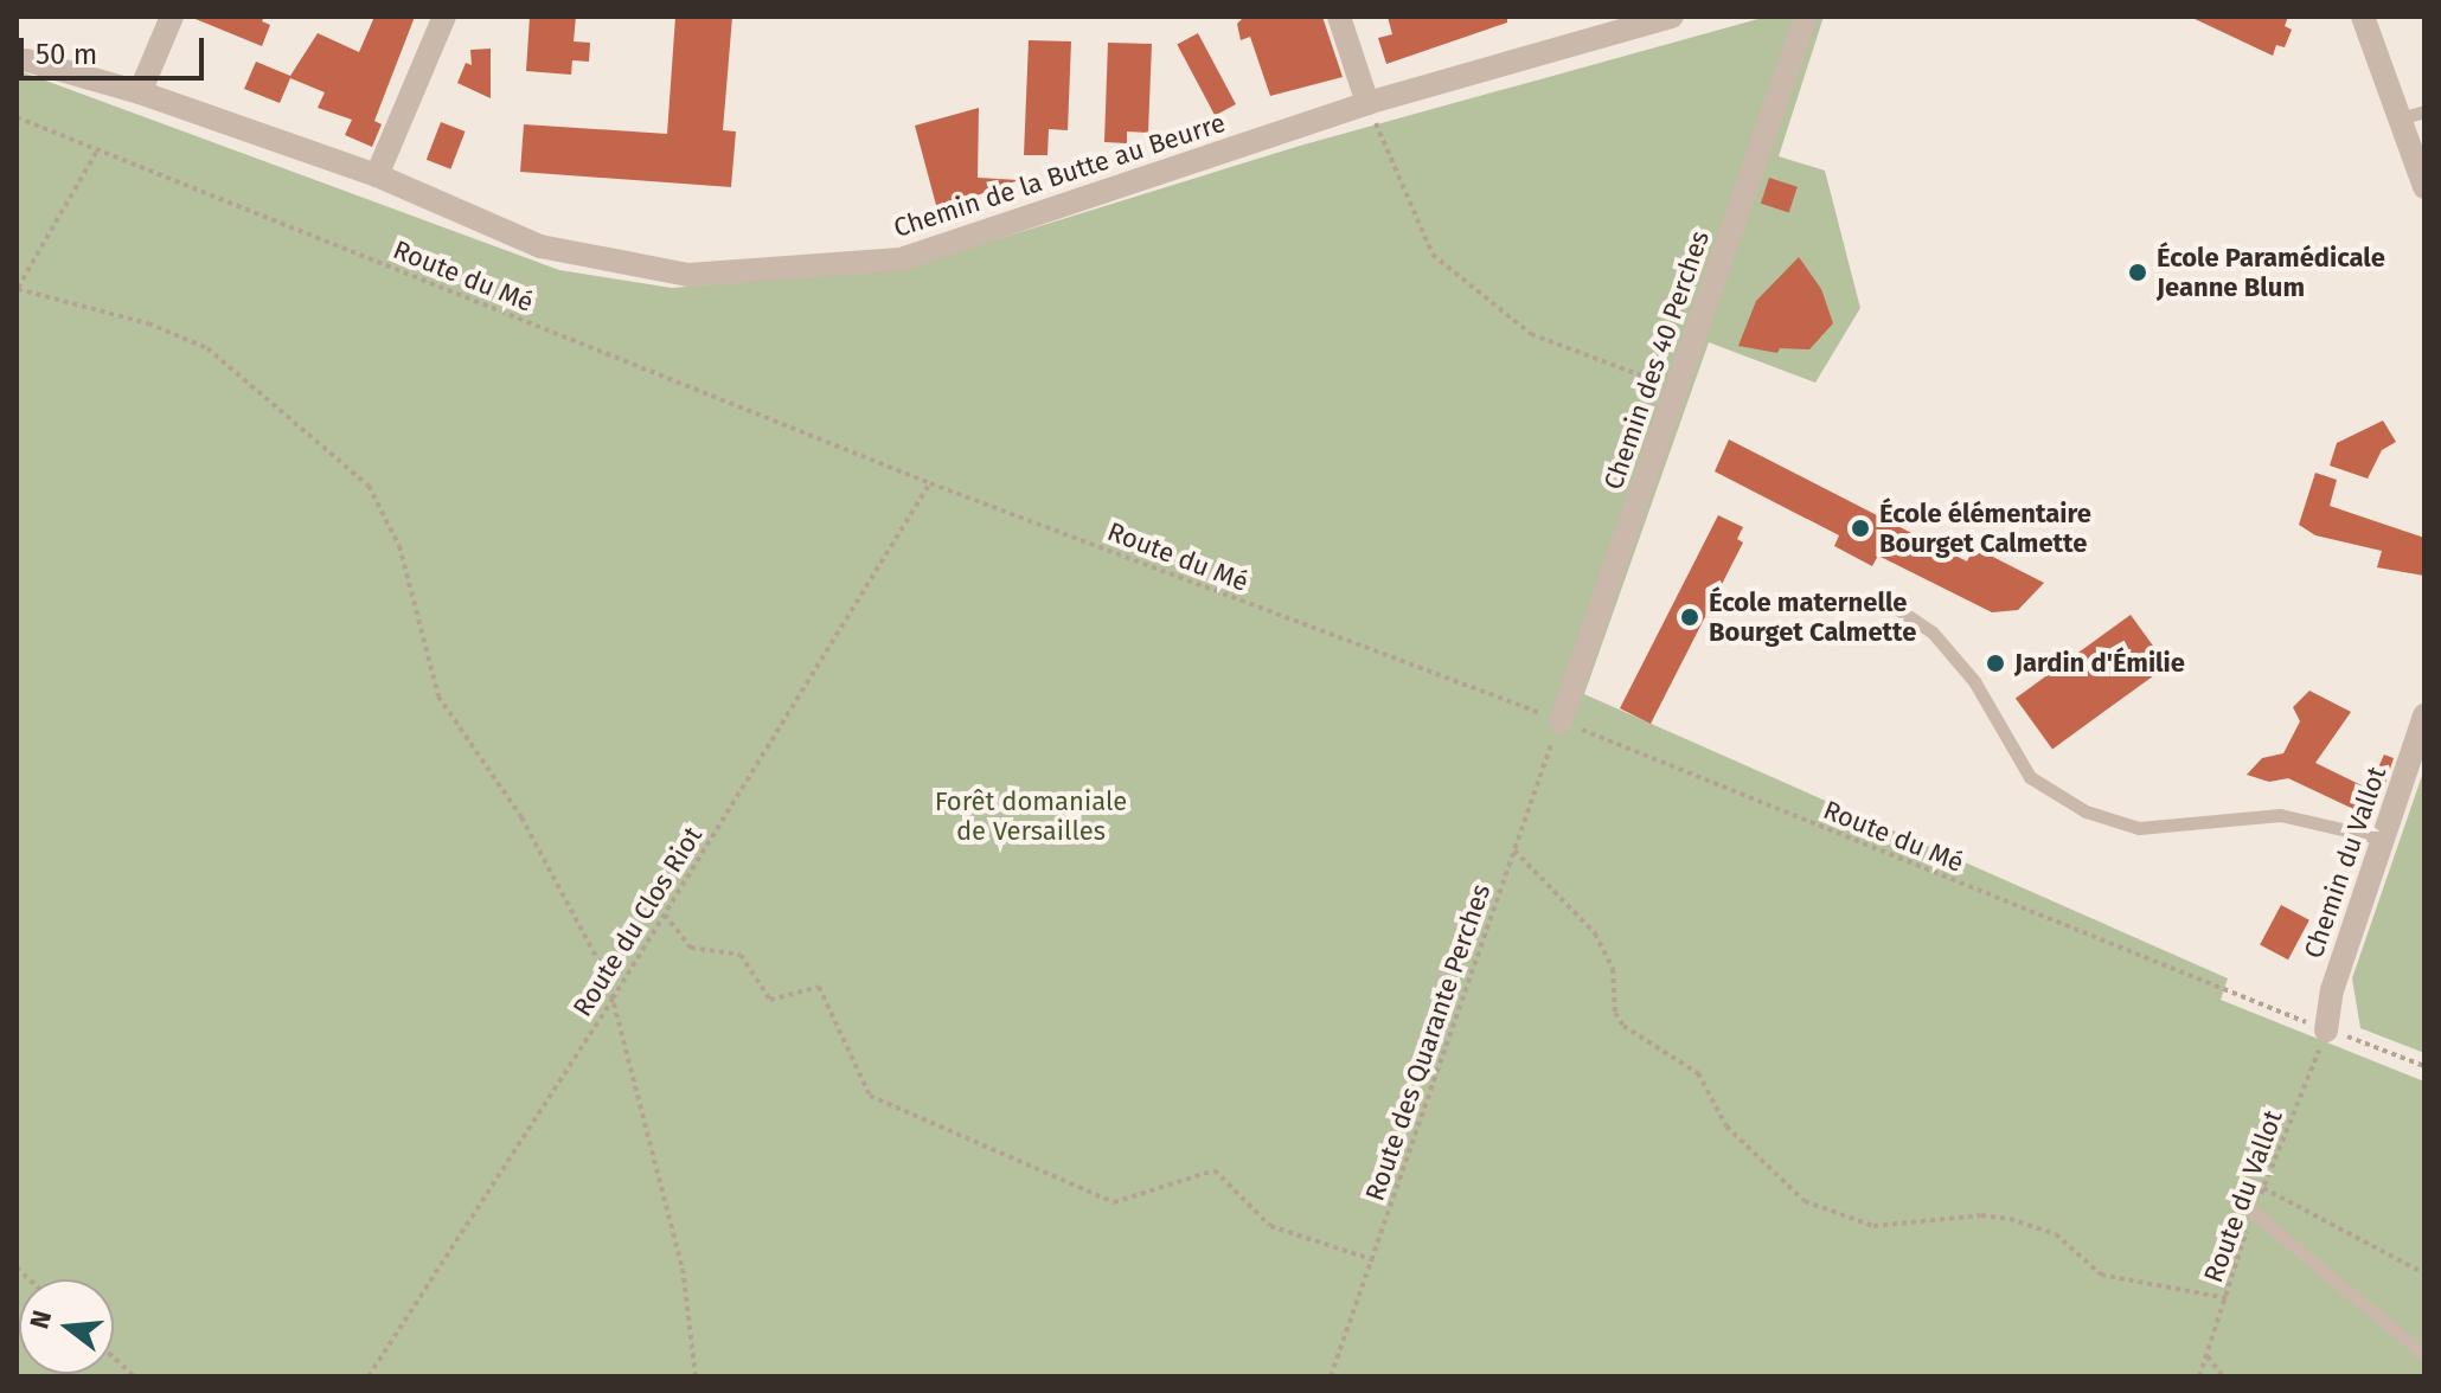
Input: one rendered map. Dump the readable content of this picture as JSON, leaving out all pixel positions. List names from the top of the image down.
{
  "streets": {
    "street": ["Chemin de la Butte au Beurre", "Chemin des 40 Perches", "Chemin du Vallot"],
    "path": [
      "Route du Mé",
      "Route du Clos Riot",
      "Route des Quarante Perches",
      "Route du Vallot"
    ]
  },
  "crossings": [
    ["Route du Mé", "Chemin des 40 Perches"],
    ["Route du Mé", "Chemin du Vallot"],
    ["Route du Mé", "Route du Clos Riot"],
    ["Route du Mé", "Route des Quarante Perches"],
    ["Route du Mé", "Route du Vallot"],
    ["Chemin des 40 Perches", "Route des Quarante Perches"],
    ["Chemin du Vallot", "Route du Vallot"]
  ],
  "parks": ["Forêt domaniale de Versailles"],
  "places": [
    "École Paramédicale Jeanne Blum",
    "École élémentaire Bourget Calmette",
    "École maternelle Bourget Calmette",
    "Jardin d'Émilie"
  ],
  "scale_bar": "50 m",
  "north": "left"
}
